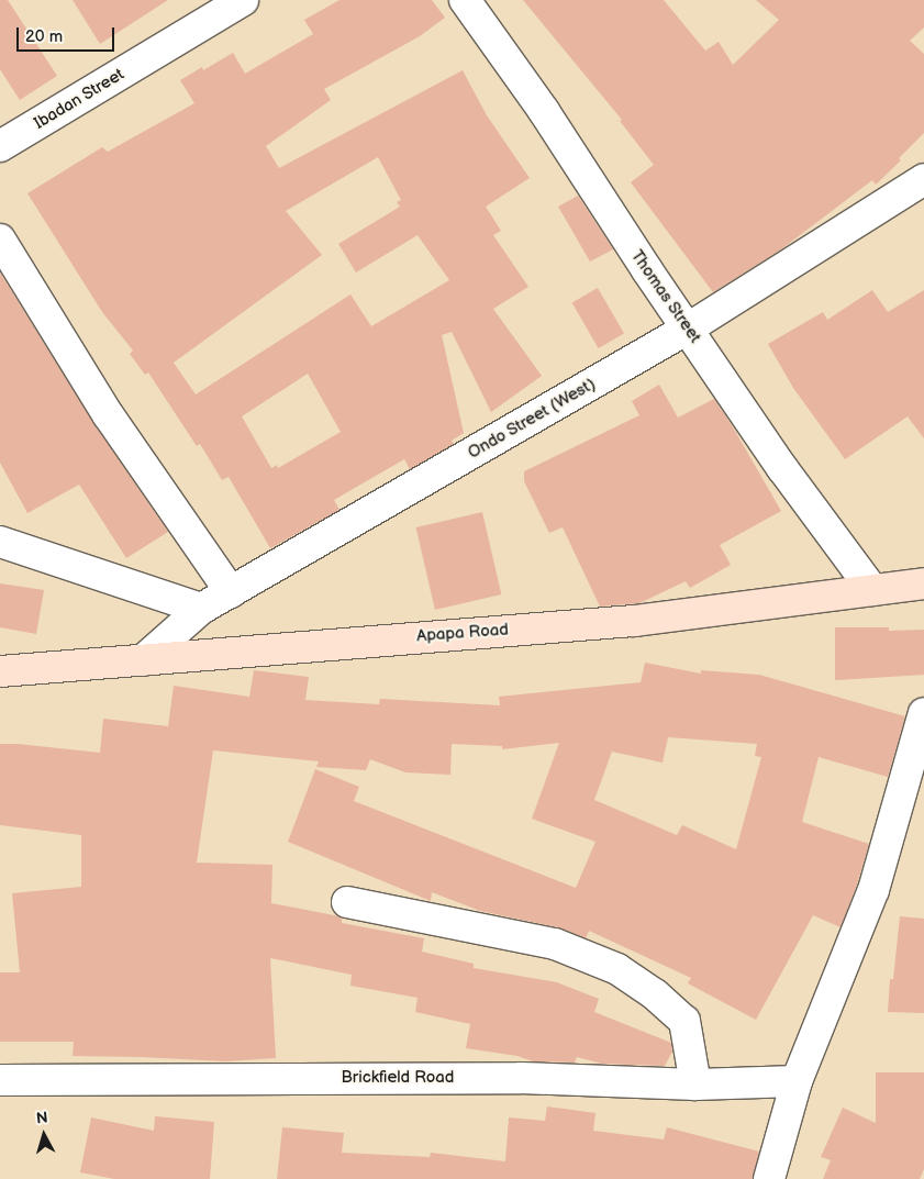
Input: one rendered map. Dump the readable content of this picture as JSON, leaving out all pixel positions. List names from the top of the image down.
{
  "streets": {
    "street": [
      "Ibadan Street",
      "Thomas Street",
      "Ondo Street (West)",
      "Apapa Road",
      "Brickfield Road"
    ]
  },
  "crossings": [
    ["Thomas Street", "Ondo Street (West)"],
    ["Thomas Street", "Apapa Road"],
    ["Ondo Street (West)", "Apapa Road"]
  ],
  "scale_bar": "20 m",
  "north": "top"
}
